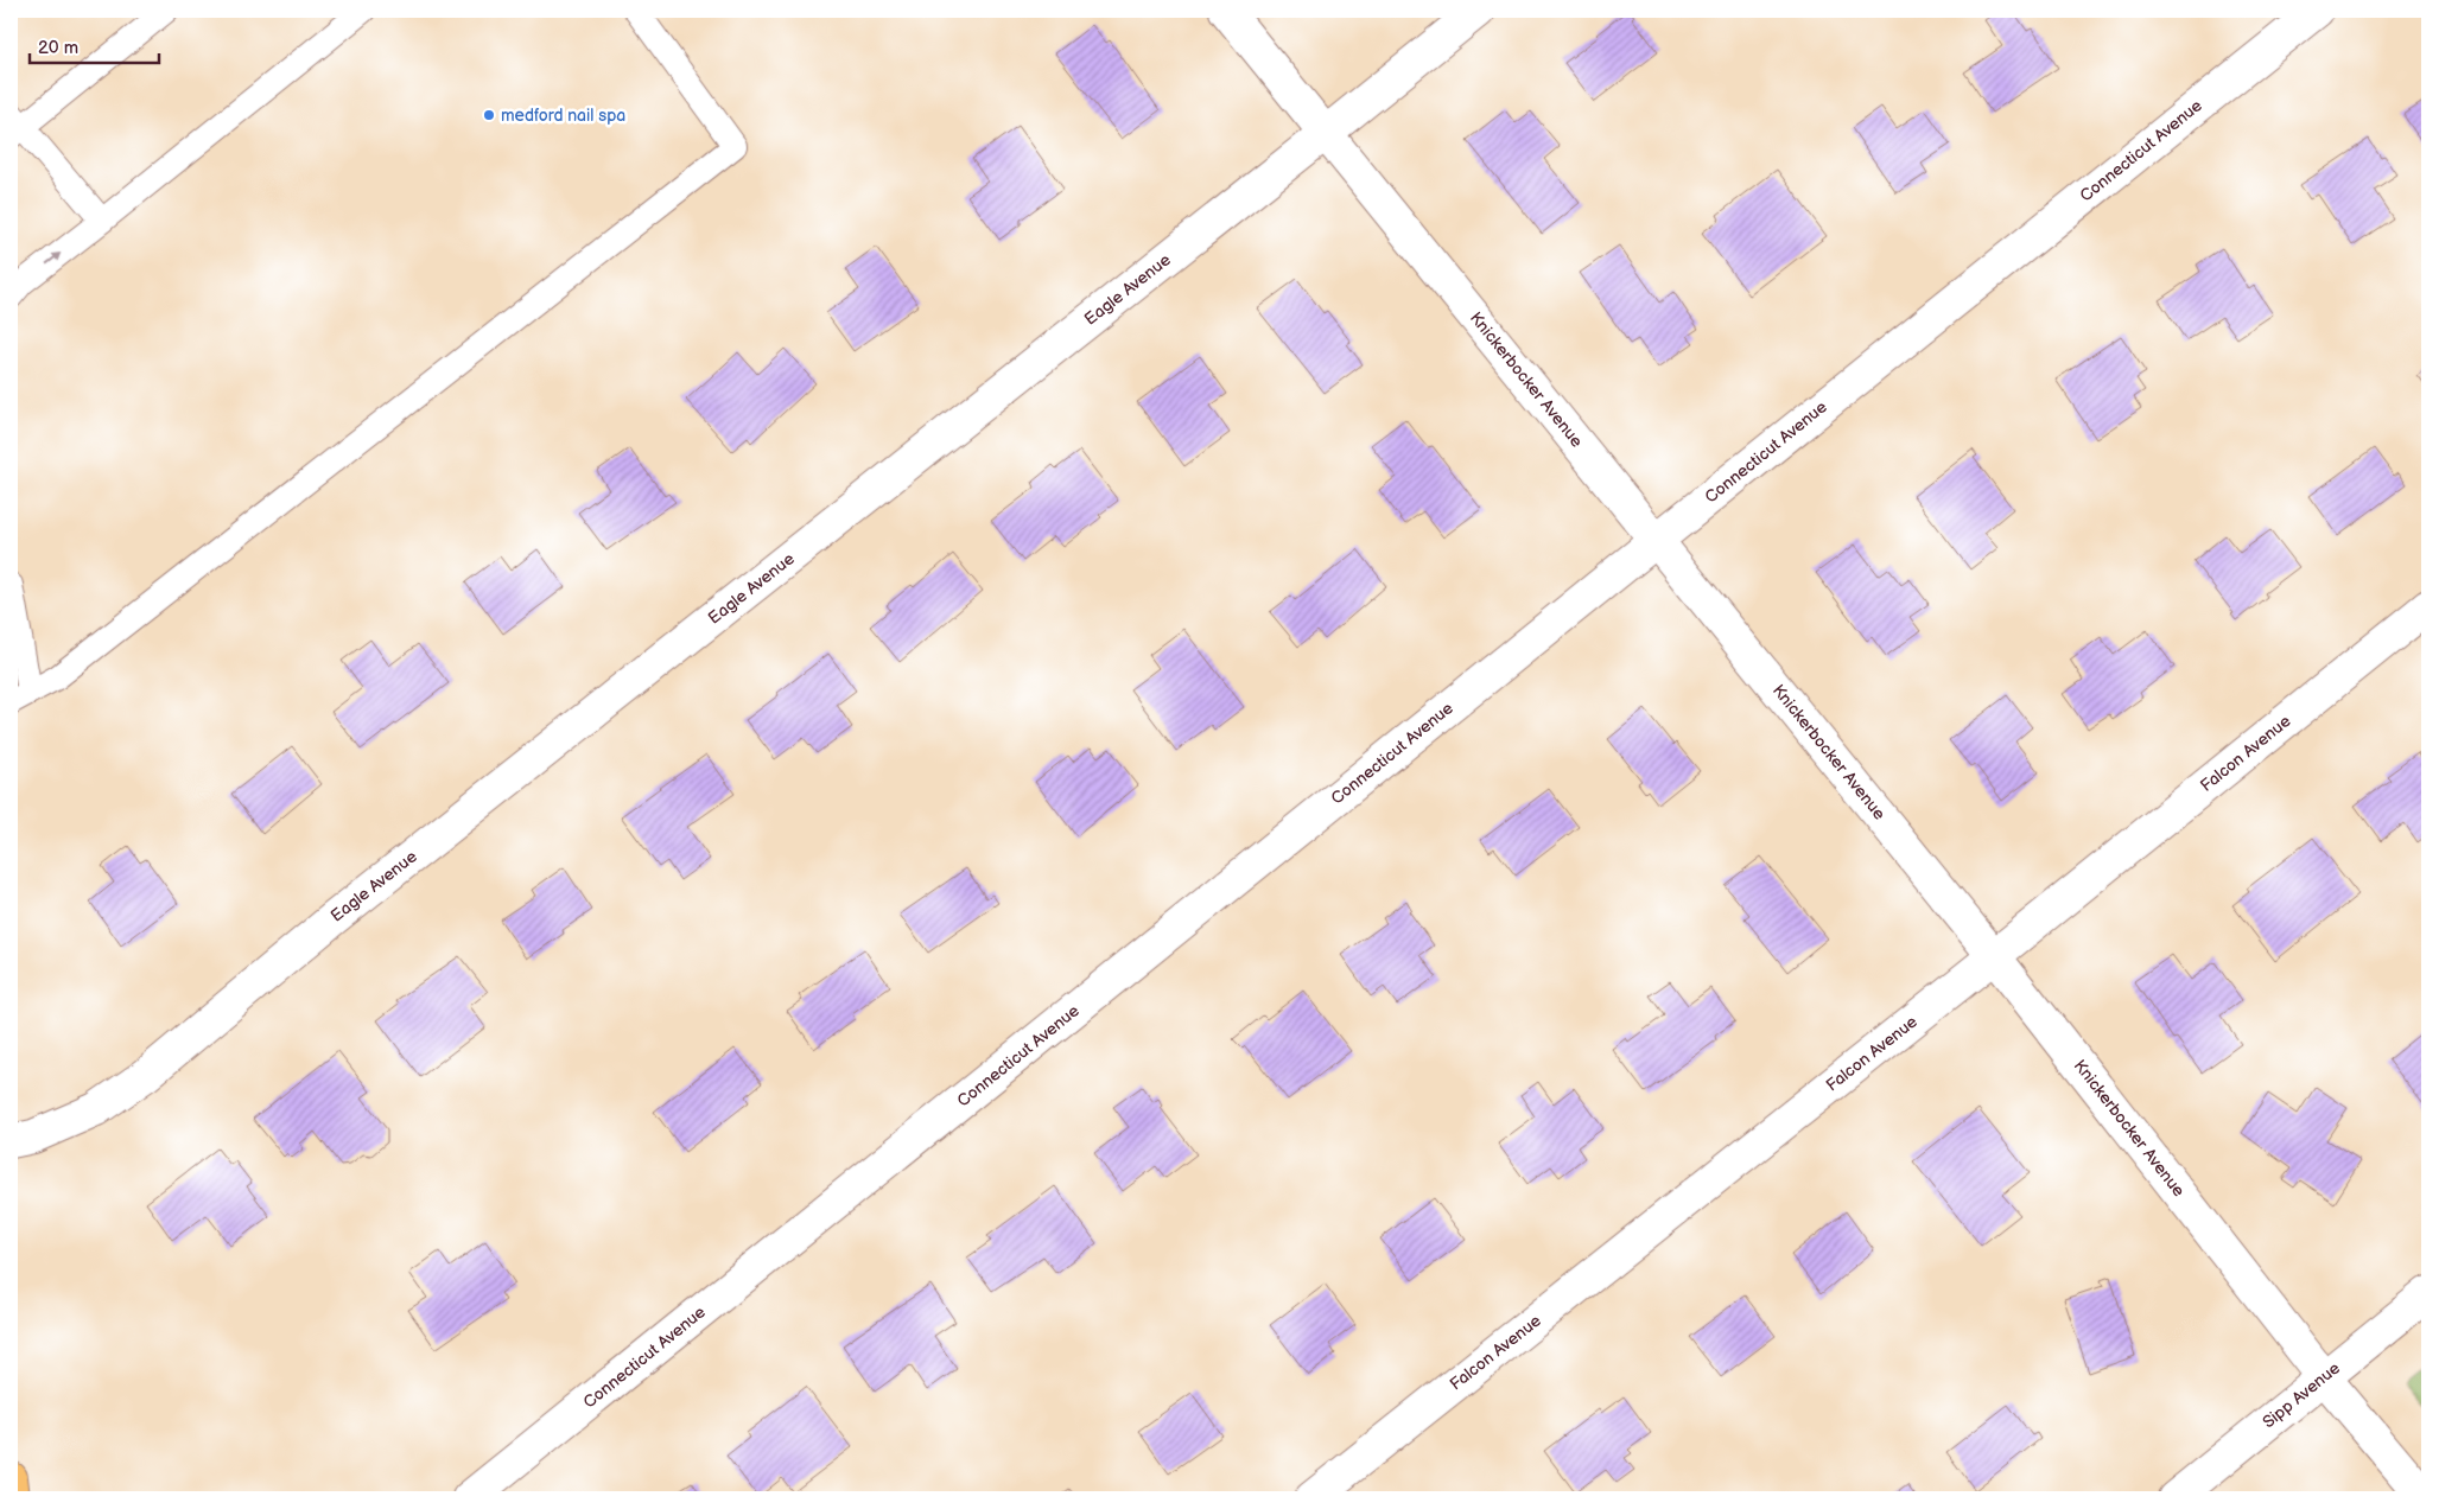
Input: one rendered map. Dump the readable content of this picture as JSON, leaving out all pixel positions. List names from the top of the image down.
{
  "streets": {
    "street": [
      "Connecticut Avenue",
      "Eagle Avenue",
      "Knickerbocker Avenue",
      "Falcon Avenue",
      "Sipp Avenue"
    ]
  },
  "crossings": [
    ["Connecticut Avenue", "Knickerbocker Avenue"],
    ["Eagle Avenue", "Knickerbocker Avenue"],
    ["Knickerbocker Avenue", "Falcon Avenue"],
    ["Knickerbocker Avenue", "Sipp Avenue"]
  ],
  "places": ["medford nail spa"],
  "scale_bar": "20 m"
}
